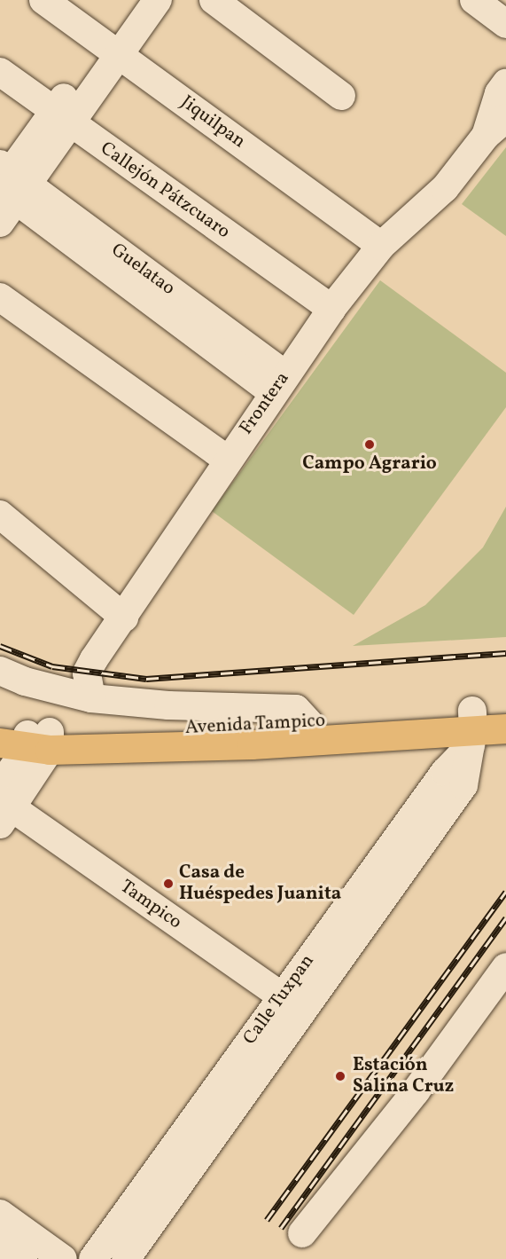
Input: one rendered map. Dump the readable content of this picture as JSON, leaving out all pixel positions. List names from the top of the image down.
{
  "streets": {
    "main road": ["Avenida Tampico"],
    "street": [
      "Jiquilpan",
      "Callejón Pátzcuaro",
      "Guelatao",
      "Frontera",
      "Tampico",
      "Calle Tuxpan"
    ]
  },
  "crossings": [
    ["Jiquilpan", "Frontera"],
    ["Callejón Pátzcuaro", "Frontera"],
    ["Guelatao", "Frontera"],
    ["Avenida Tampico", "Calle Tuxpan"],
    ["Tampico", "Calle Tuxpan"]
  ],
  "places": ["Campo Agrario", "Casa de Huéspedes Juanita", "Estación Salina Cruz"]
}
